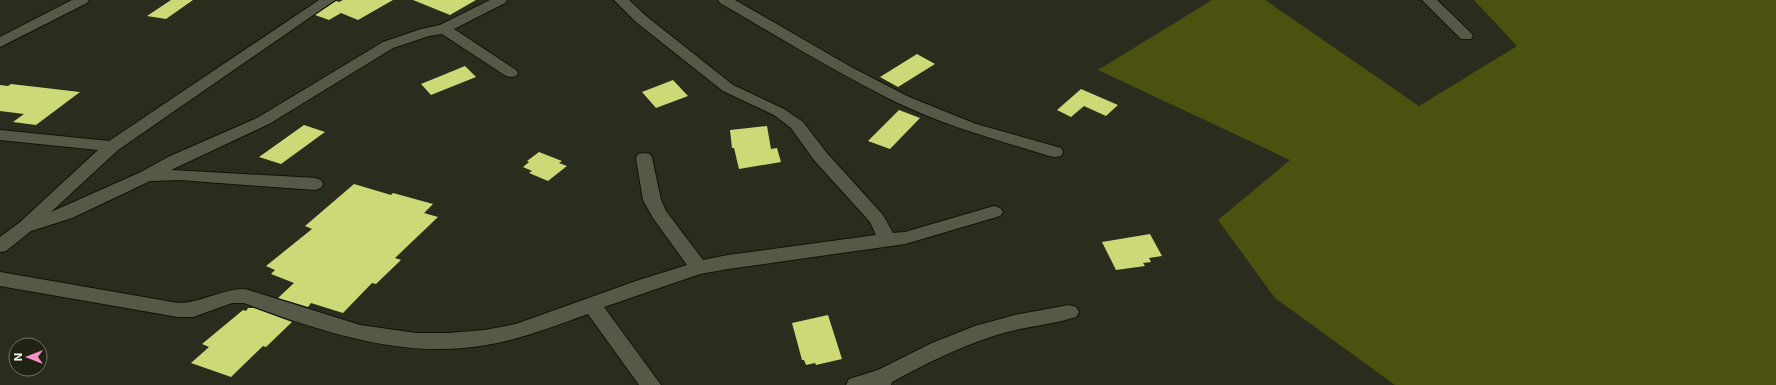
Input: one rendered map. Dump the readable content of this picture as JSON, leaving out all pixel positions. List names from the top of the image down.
{
  "north": "left"
}
